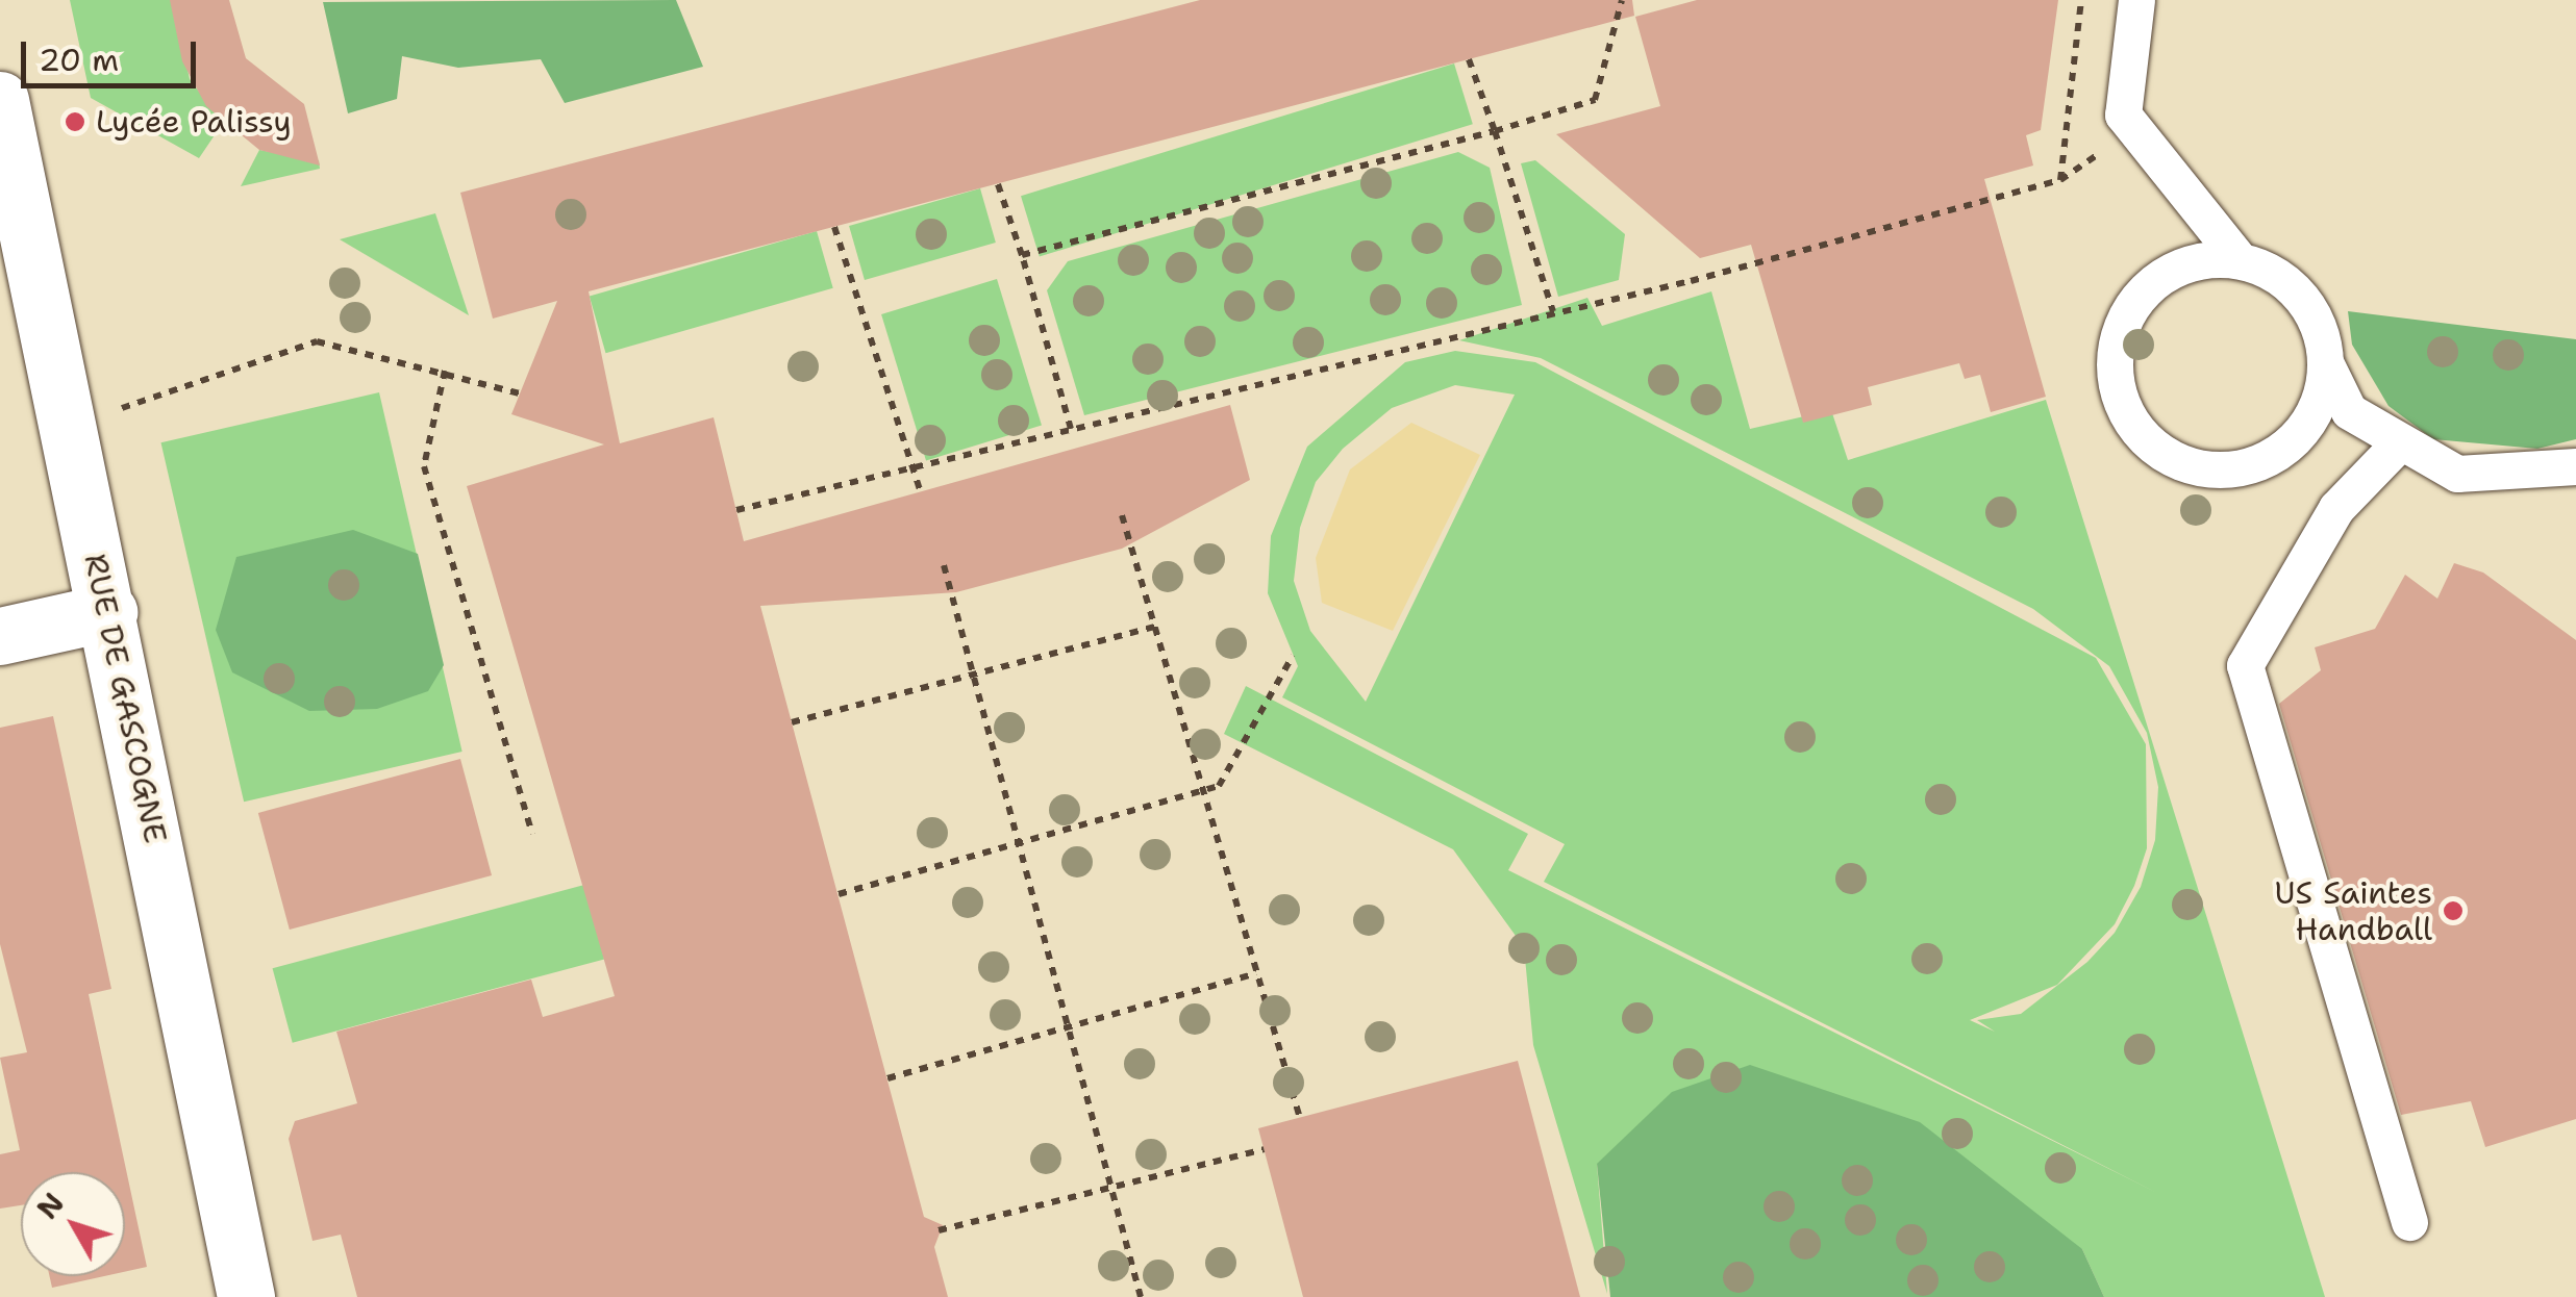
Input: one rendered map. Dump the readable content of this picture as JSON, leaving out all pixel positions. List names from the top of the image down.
{
  "streets": {
    "street": ["RUE DE GASCOGNE"]
  },
  "places": ["Lycée Palissy", "US Saintes Handball"],
  "scale_bar": "20 m",
  "north": "top left"
}
